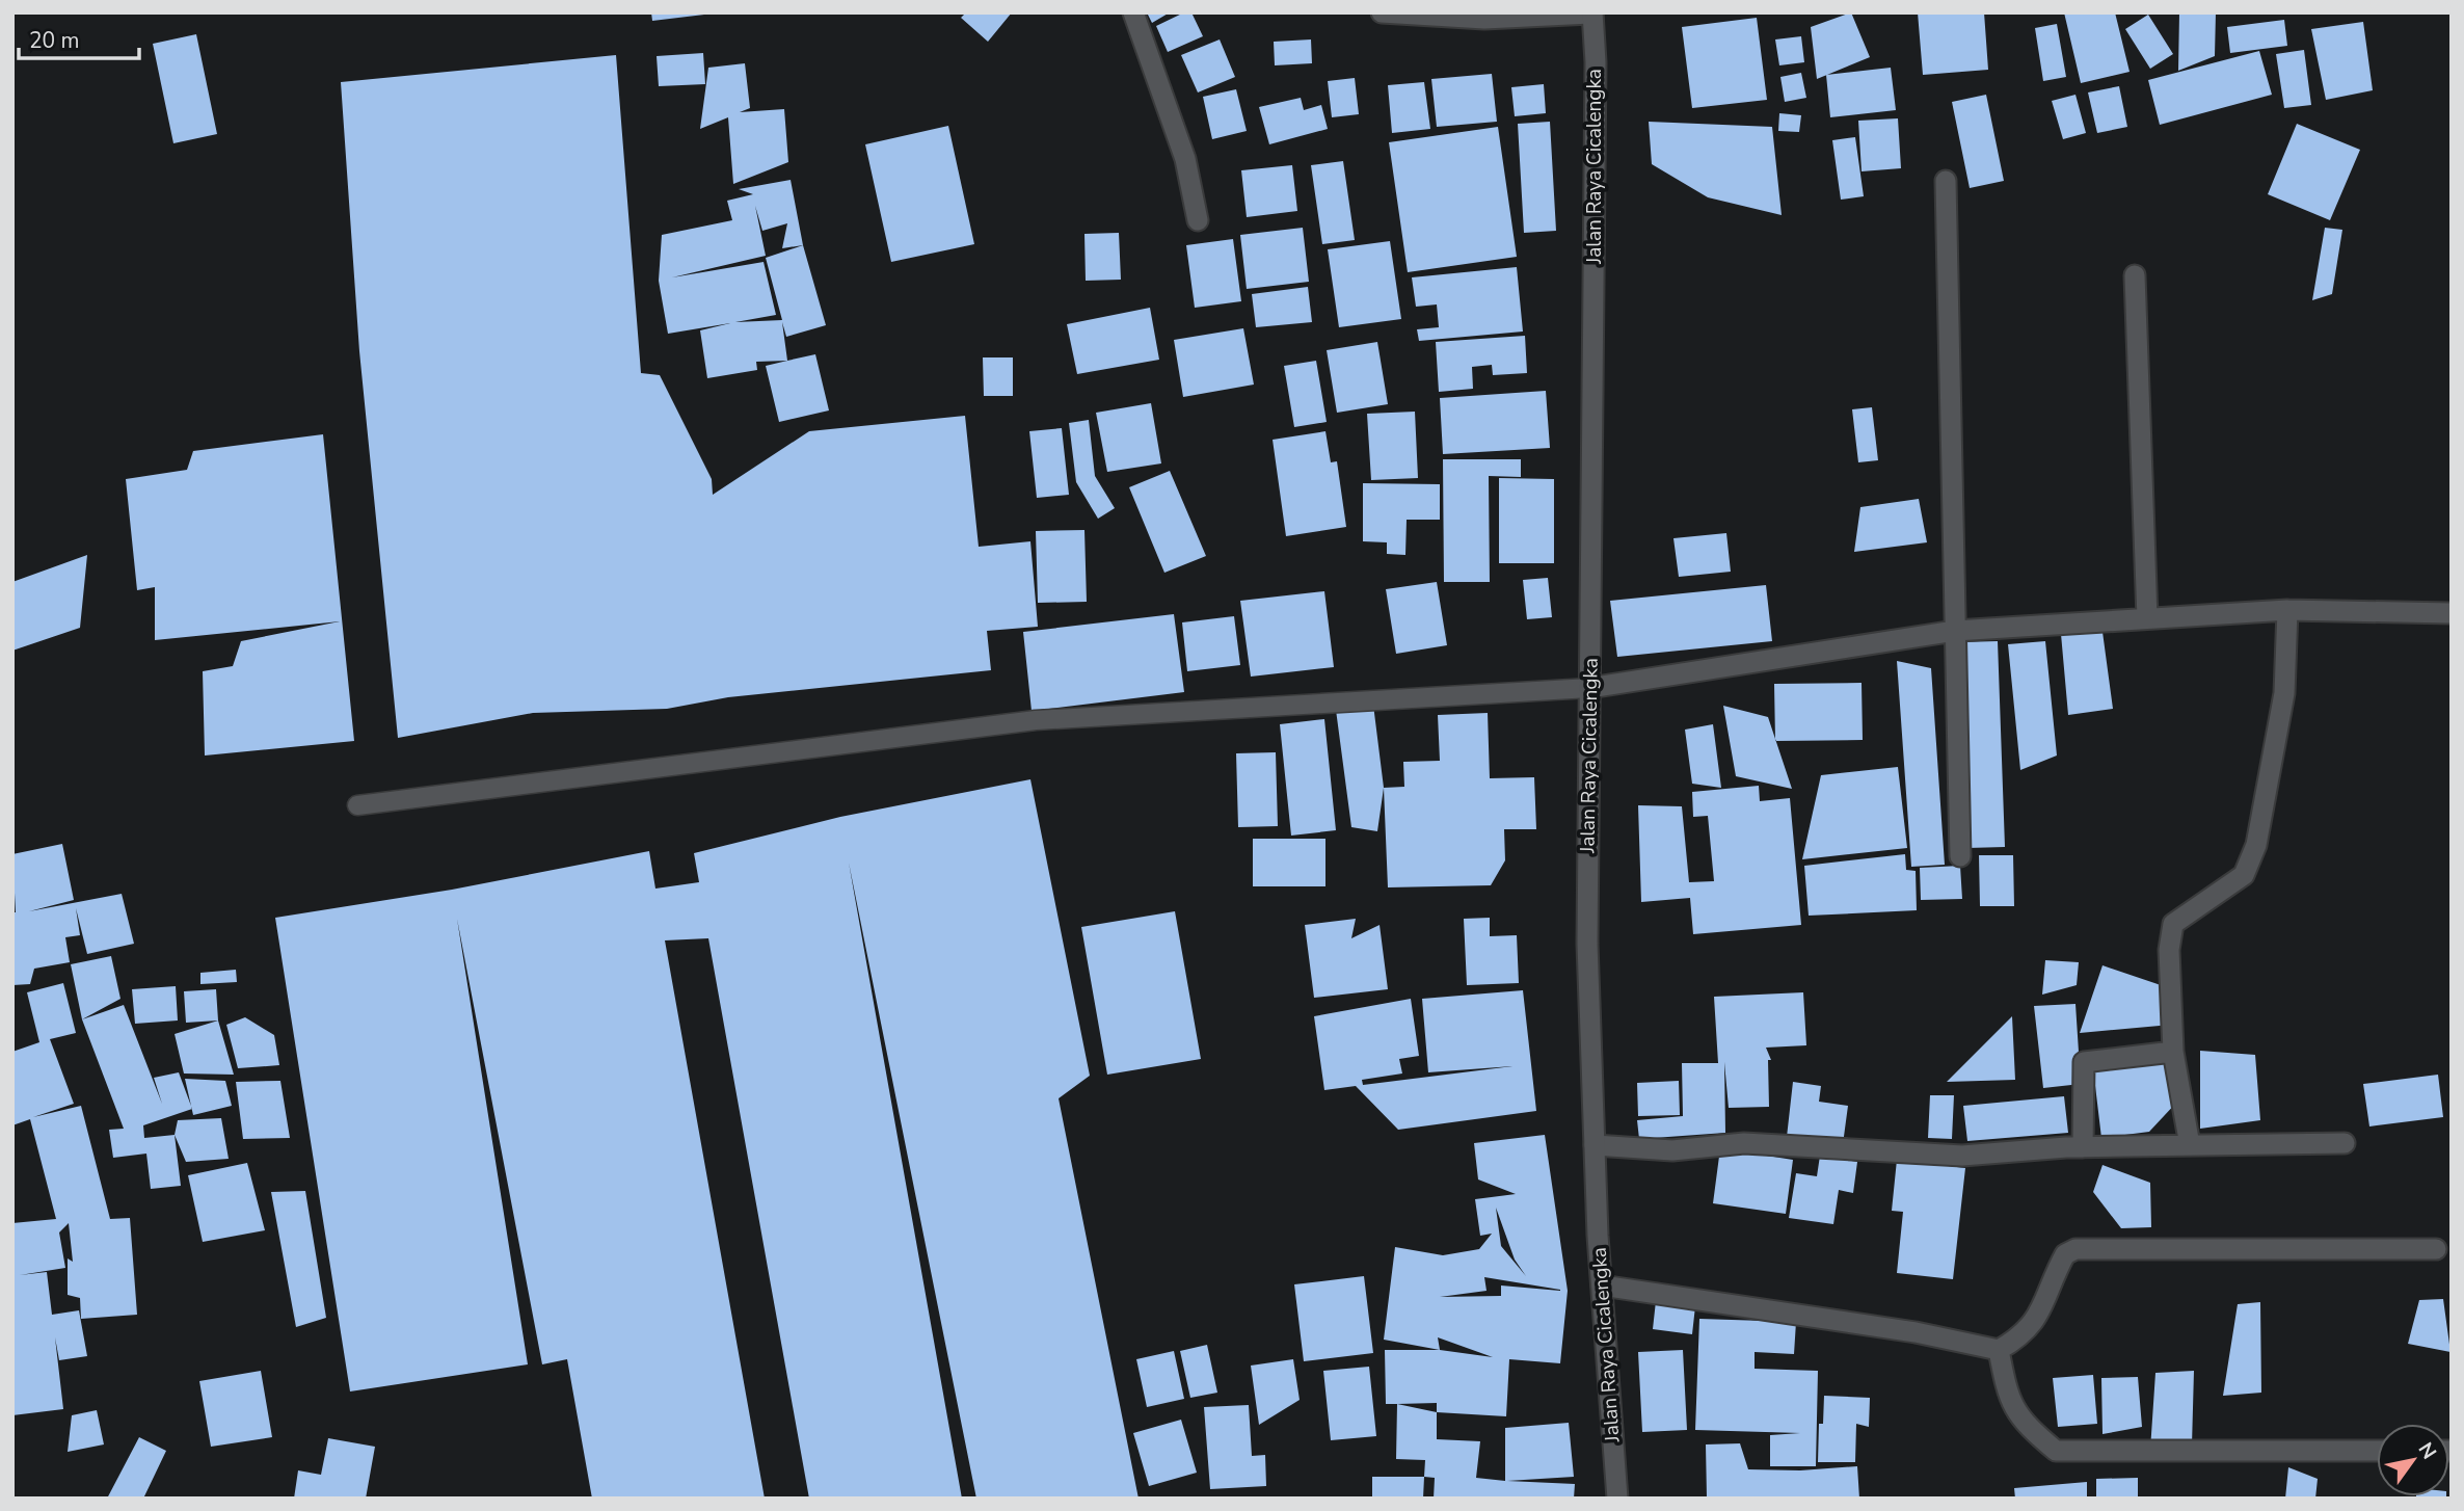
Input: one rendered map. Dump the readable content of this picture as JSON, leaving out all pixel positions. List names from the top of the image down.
{
  "streets": {
    "street": ["Jalan Raya Cicalengka"]
  },
  "scale_bar": "20 m",
  "north": "top right"
}
